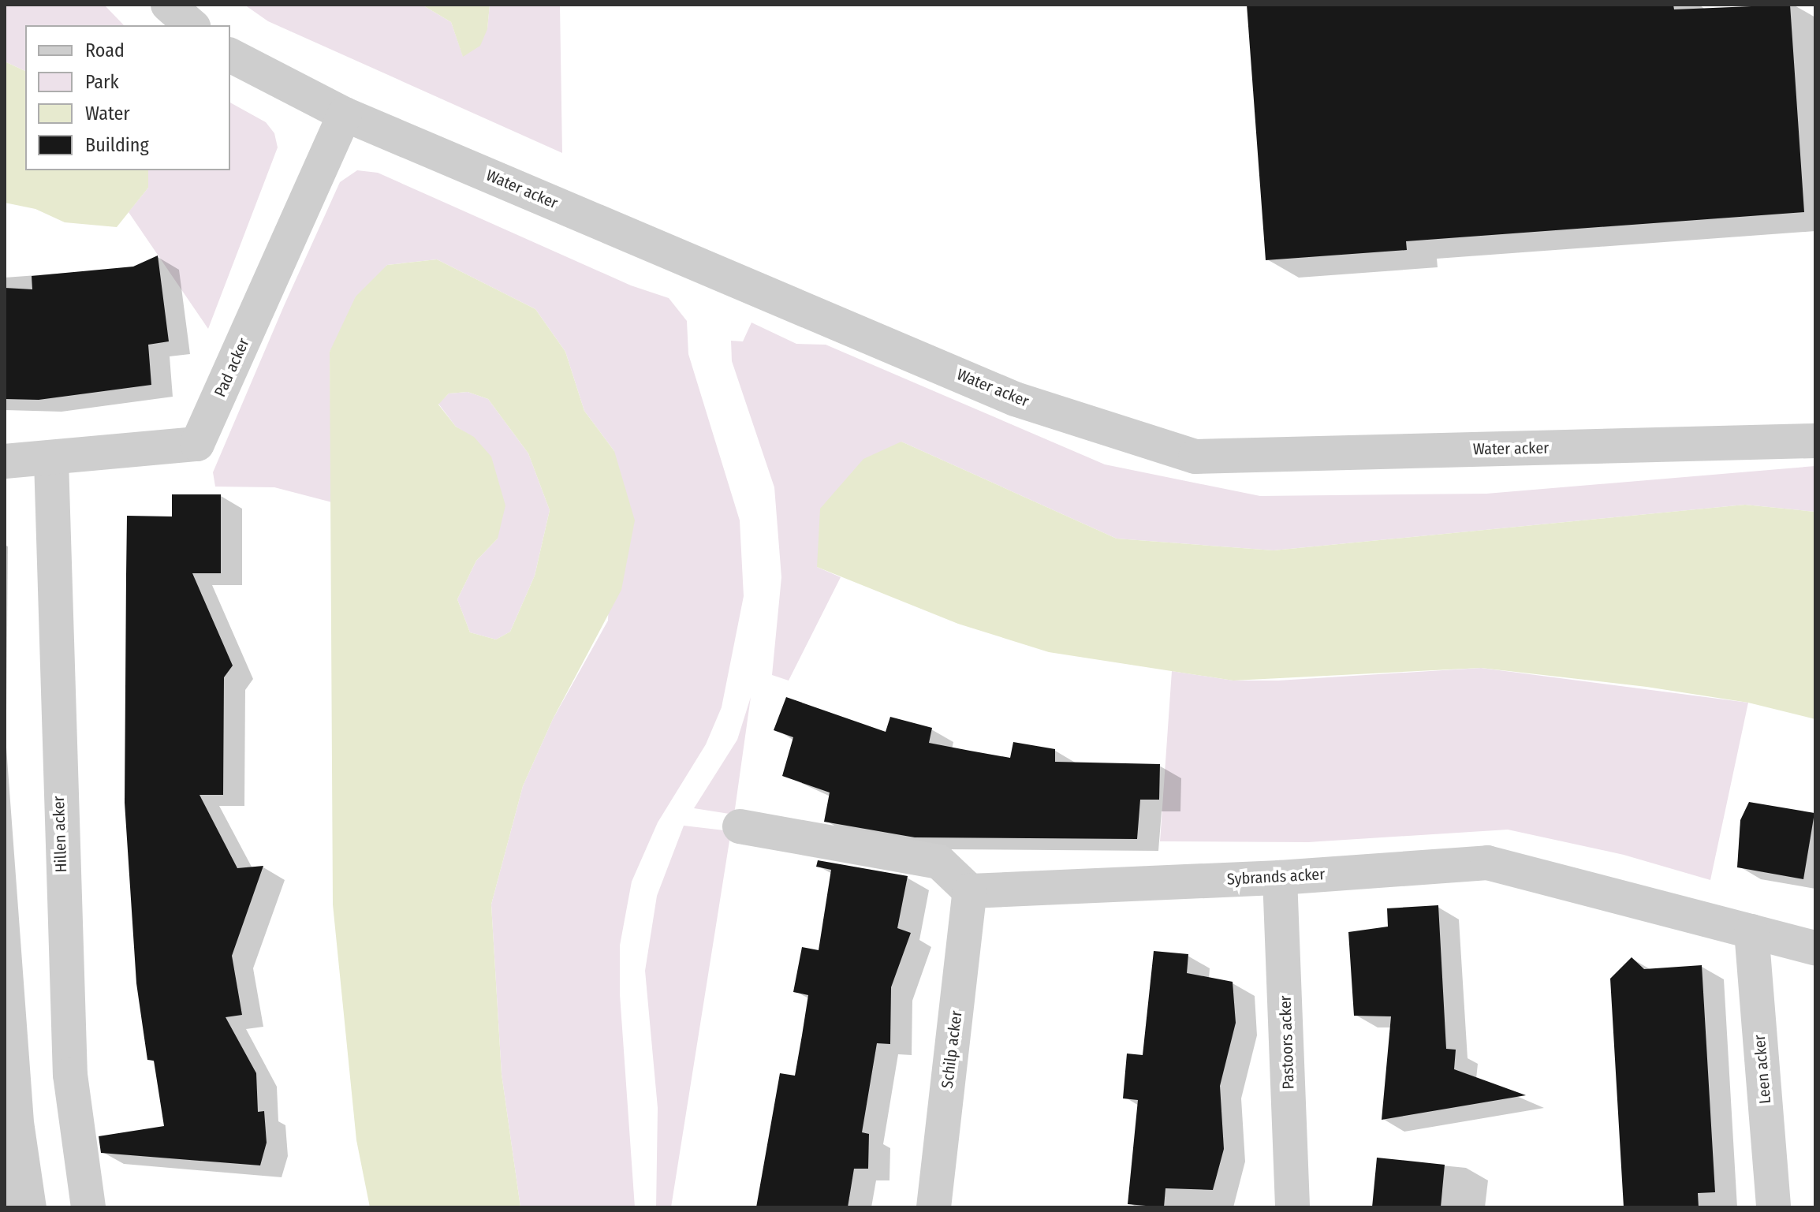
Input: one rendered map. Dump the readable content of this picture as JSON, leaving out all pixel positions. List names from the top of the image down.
{
  "streets": {
    "street": [
      "Water acker",
      "Pad acker",
      "Hillen acker",
      "Sybrands acker",
      "Pastoors acker",
      "Schilp acker",
      "Leen acker"
    ]
  },
  "crossings": [
    ["Water acker", "Pad acker"],
    ["Pad acker", "Hillen acker"],
    ["Sybrands acker", "Pastoors acker"],
    ["Sybrands acker", "Schilp acker"],
    ["Sybrands acker", "Leen acker"]
  ],
  "legend": [
    "Road",
    "Park",
    "Water",
    "Building"
  ]
}
